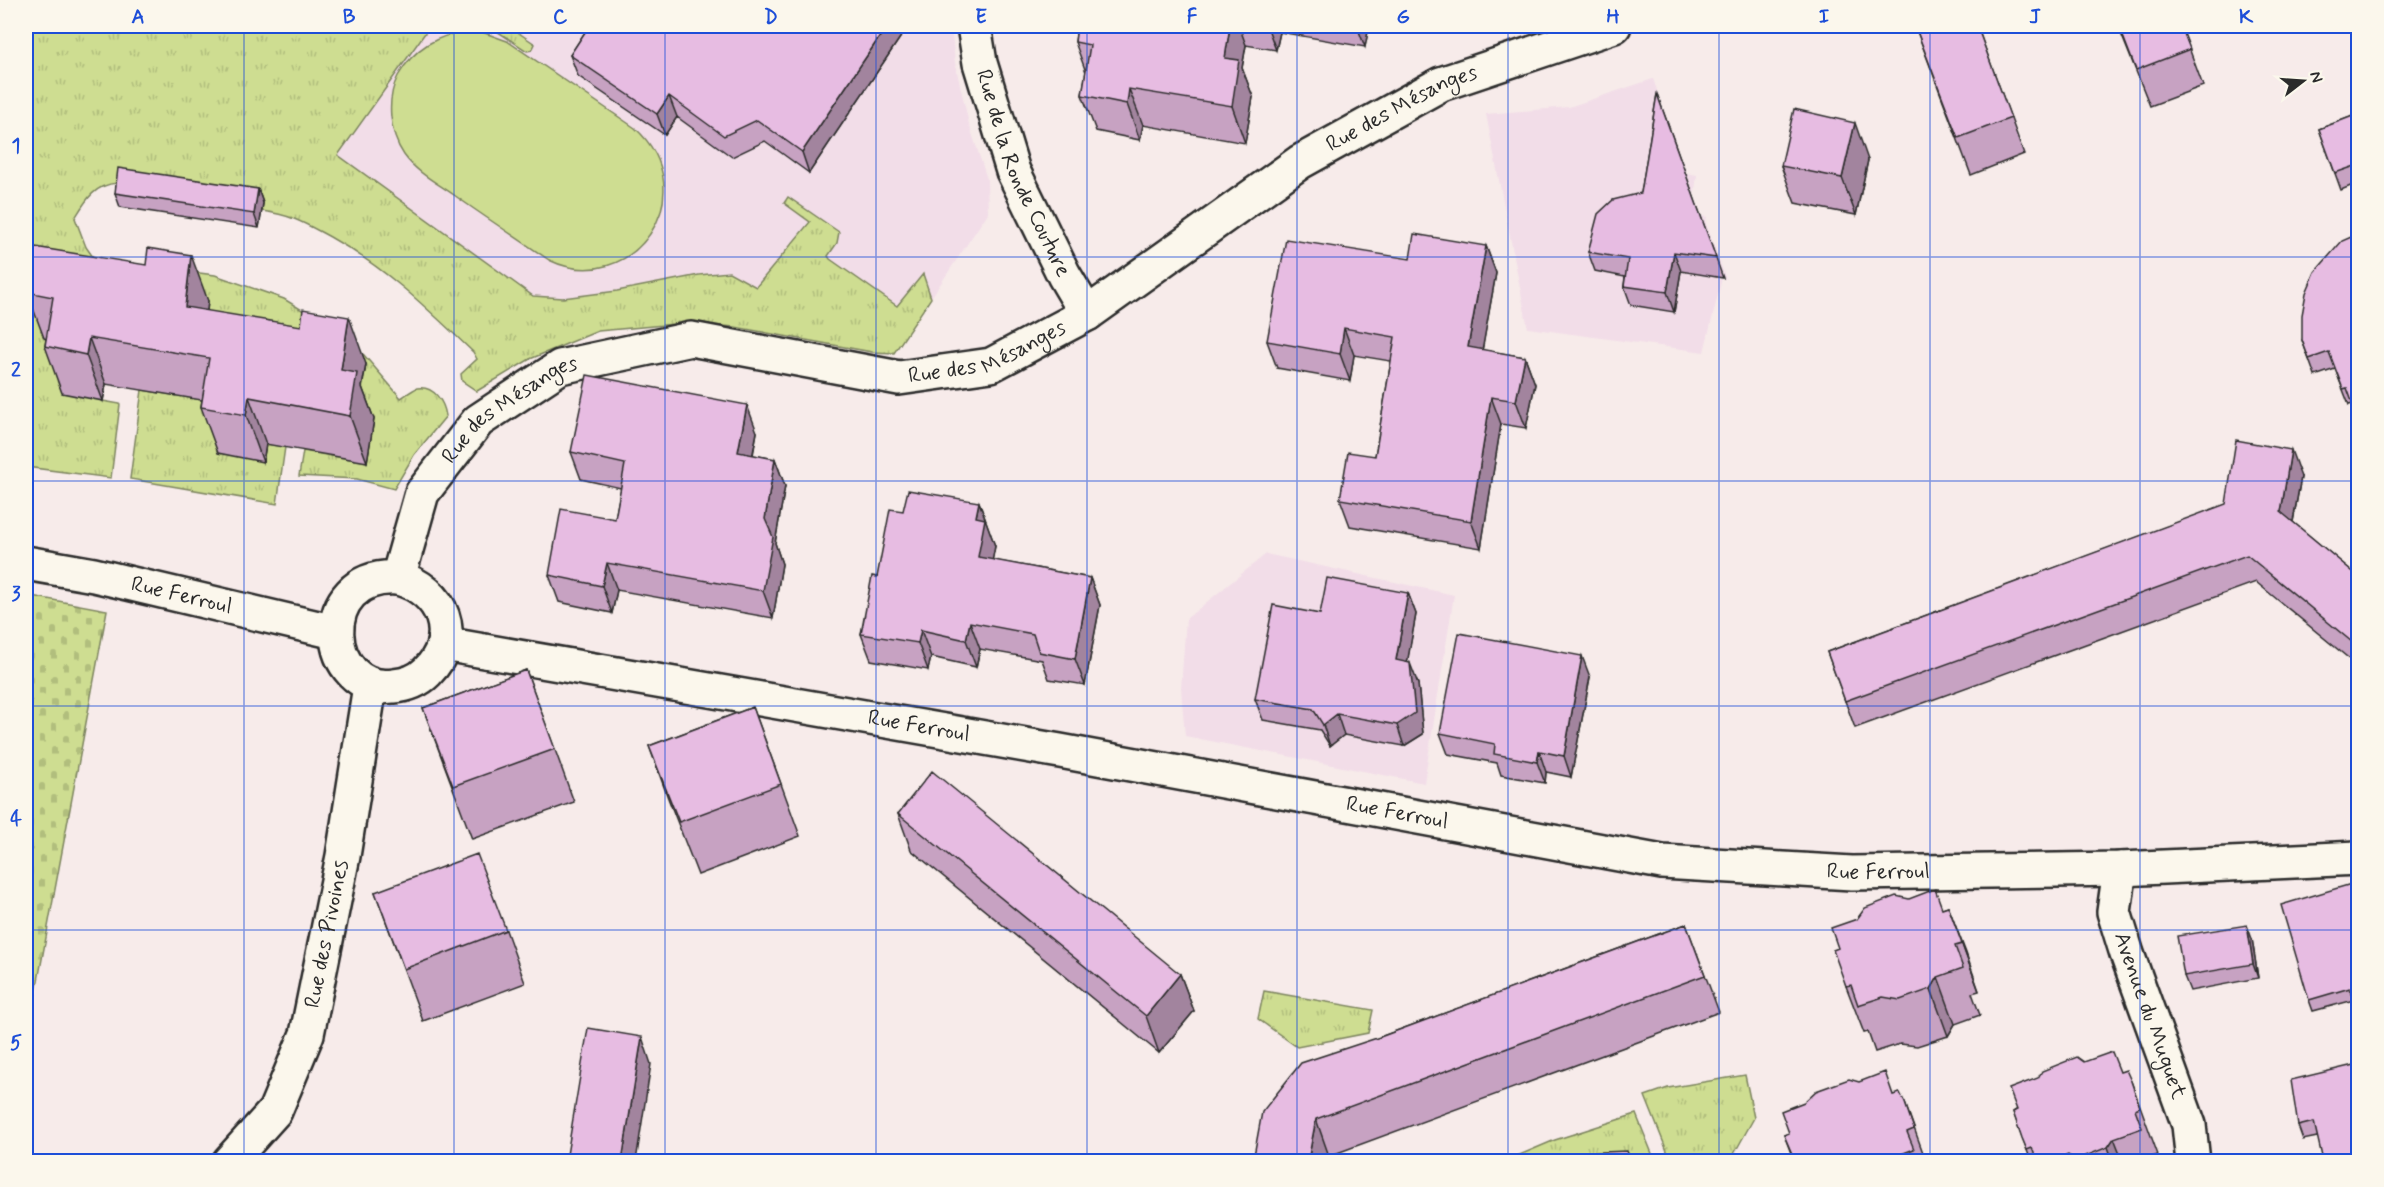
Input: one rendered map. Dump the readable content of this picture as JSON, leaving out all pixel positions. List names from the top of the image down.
{
  "streets": {
    "street": [
      "Rue des Mésanges",
      "Rue de la Ronde Couture",
      "Rue Ferroul",
      "Rue des Pivoines",
      "Avenue du Muguet"
    ]
  },
  "crossings": [
    ["Rue des Mésanges", "Rue de la Ronde Couture"],
    ["Rue des Mésanges", "Rue Ferroul"],
    ["Rue des Mésanges", "Rue des Pivoines"],
    ["Rue Ferroul", "Rue des Pivoines"],
    ["Rue Ferroul", "Avenue du Muguet"]
  ],
  "north": "right",
  "grid": {
    "columns": [
      "A",
      "B",
      "C",
      "D",
      "E",
      "F",
      "G",
      "H",
      "I",
      "J",
      "K"
    ],
    "rows": [
      "1",
      "2",
      "3",
      "4",
      "5"
    ]
  }
}
